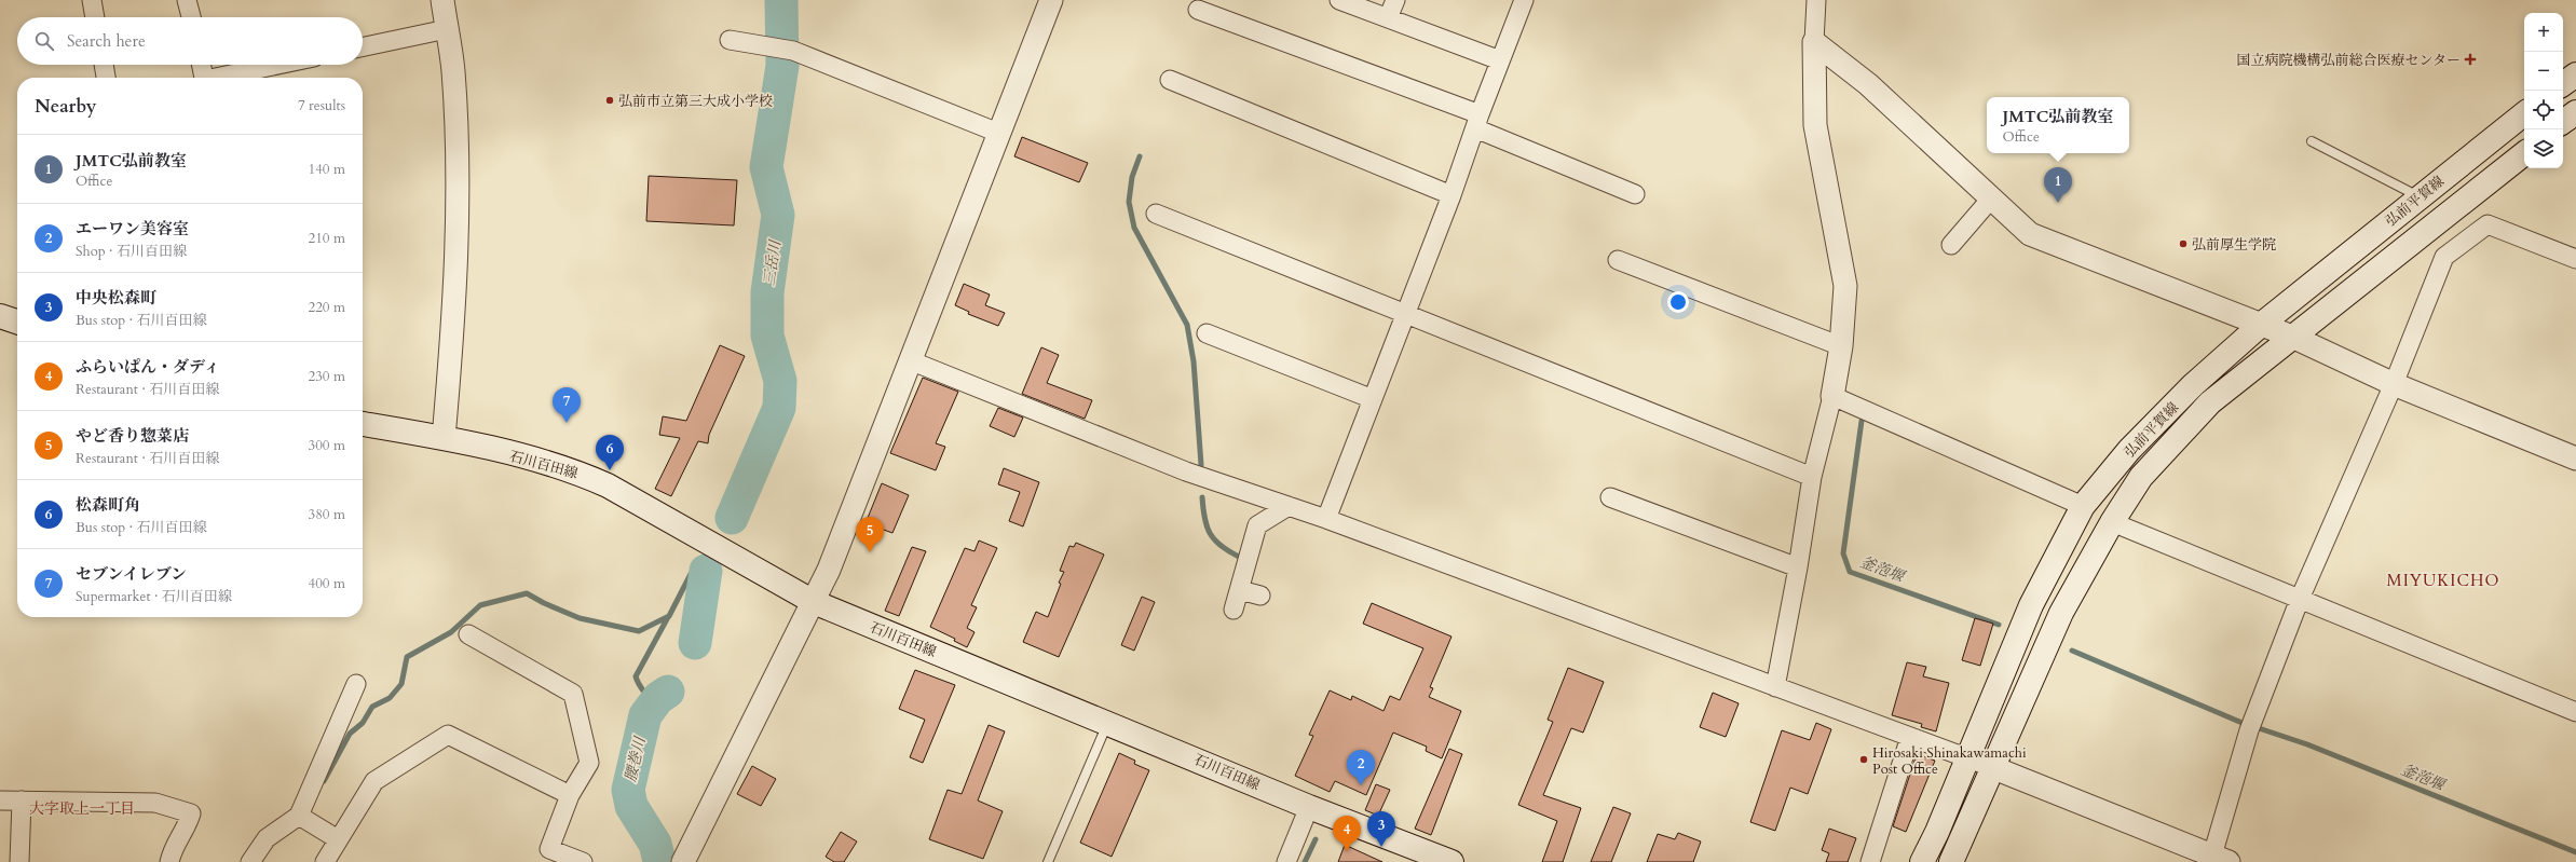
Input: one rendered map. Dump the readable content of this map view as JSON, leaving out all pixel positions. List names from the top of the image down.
{
  "streets": {
    "main road": ["弘前平賀線", "石川百田線"]
  },
  "districts": ["MIYUKICHO", "大字取上一丁目"],
  "water": ["三岳川", "釜萢堰", "腰巻川"],
  "places": {
    "health": ["国立病院機構弘前総合医療センター"],
    "other": ["弘前市立第三大成小学校", "弘前厚生学院", "Hirosaki Shinakawamachi Post Office"]
  },
  "page": {
    "map_buttons": ["+", "−"],
    "search": "Search here",
    "heading": ["Nearby", "7 results"],
    "popup": ["JMTC弘前教室", "Office"],
    "list": [
      {
        "mark": "1",
        "name": "JMTC弘前教室",
        "note": "Office",
        "value": "140 m"
      },
      {
        "mark": "2",
        "name": "エーワン美容室",
        "note": "Shop · 石川百田線",
        "value": "210 m"
      },
      {
        "mark": "3",
        "name": "中央松森町",
        "note": "Bus stop · 石川百田線",
        "value": "220 m"
      },
      {
        "mark": "4",
        "name": "ふらいぱん・ダディ",
        "note": "Restaurant · 石川百田線",
        "value": "230 m"
      },
      {
        "mark": "5",
        "name": "やど香り惣菜店",
        "note": "Restaurant · 石川百田線",
        "value": "300 m"
      },
      {
        "mark": "6",
        "name": "松森町角",
        "note": "Bus stop · 石川百田線",
        "value": "380 m"
      },
      {
        "mark": "7",
        "name": "セブンイレブン",
        "note": "Supermarket · 石川百田線",
        "value": "400 m"
      }
    ],
    "pins": [
      "1",
      "7",
      "6",
      "5",
      "2",
      "3",
      "4"
    ]
  }
}
